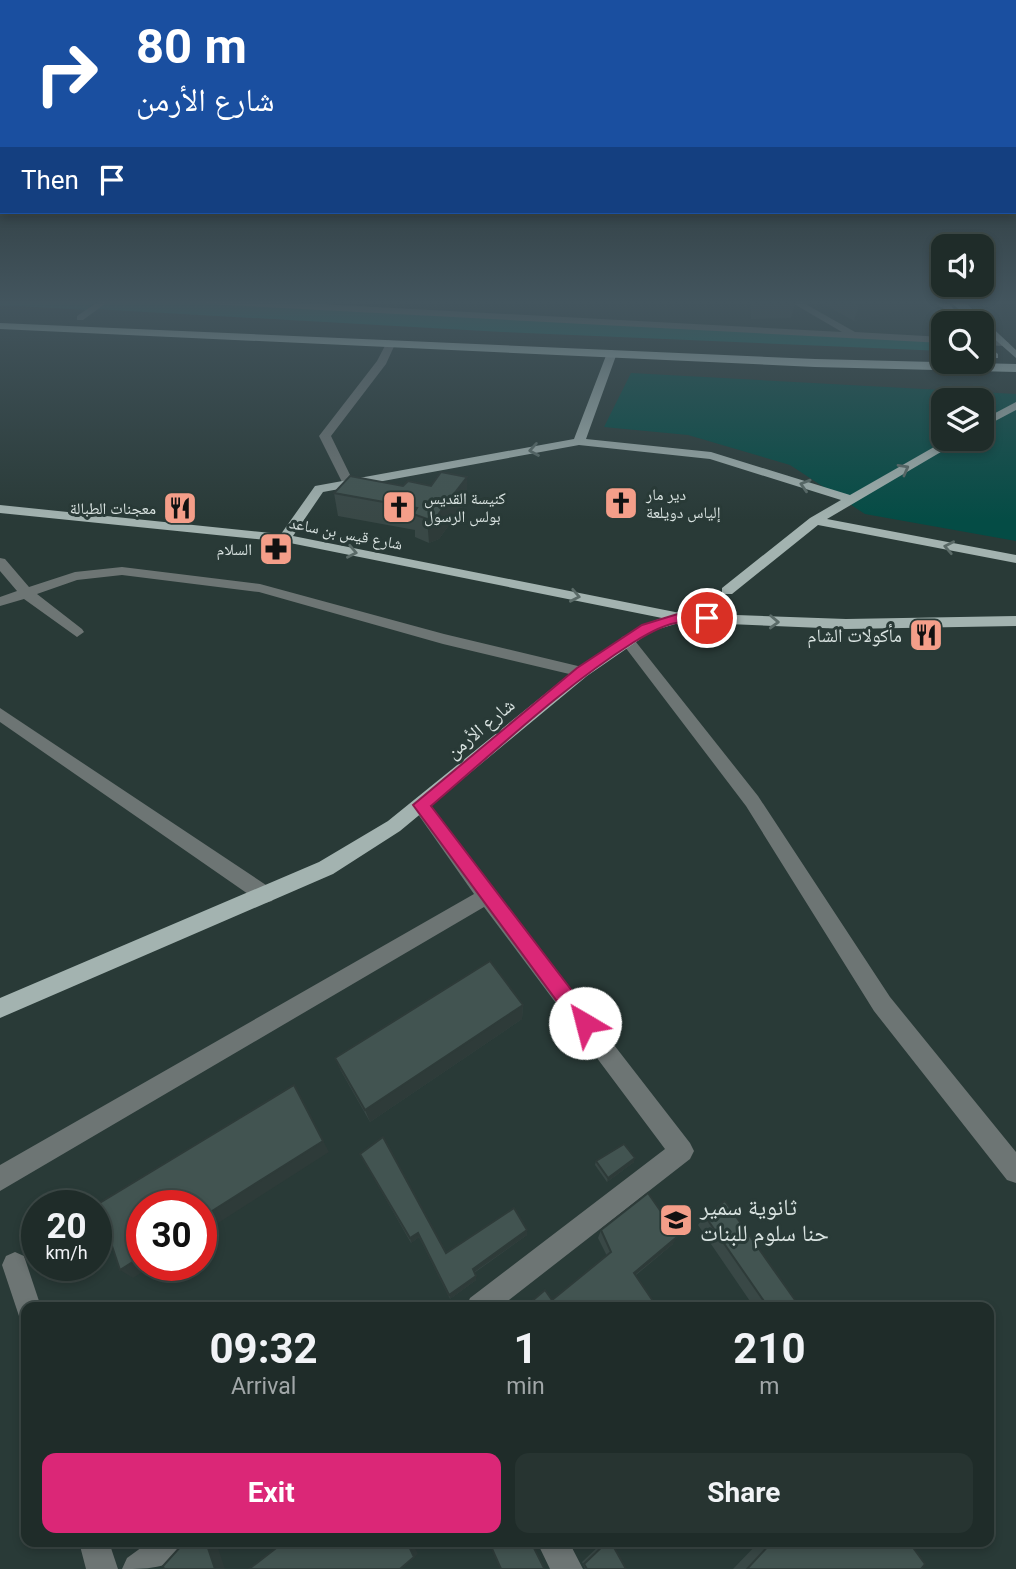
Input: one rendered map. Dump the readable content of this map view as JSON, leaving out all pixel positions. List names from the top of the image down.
{
  "streets": {
    "main road": ["شارع قيس بن ساعد", "شارع الأرمن"]
  },
  "crossings": [
    ["شارع قيس بن ساعد", "شارع الأرمن"]
  ],
  "places": {
    "church": ["دير مار إلياس دويلعة", "كنيسة القديس بولس الرسول"],
    "restaurant": ["معجنات الطبالة", "مأكولات الشام"],
    "pharmacy": ["السلام"],
    "school or university": ["ثانوية سمير حنا سلوم للبنات"]
  },
  "page": {
    "turn": ["80 m", "شارع الأرمن"],
    "then": "Then",
    "speed": "20 km/h",
    "limit": "30",
    "eta": [
      "09:32",
      "Arrival",
      "1",
      "min",
      "210",
      "m"
    ],
    "buttons": ["Exit", "Share"]
  }
}
